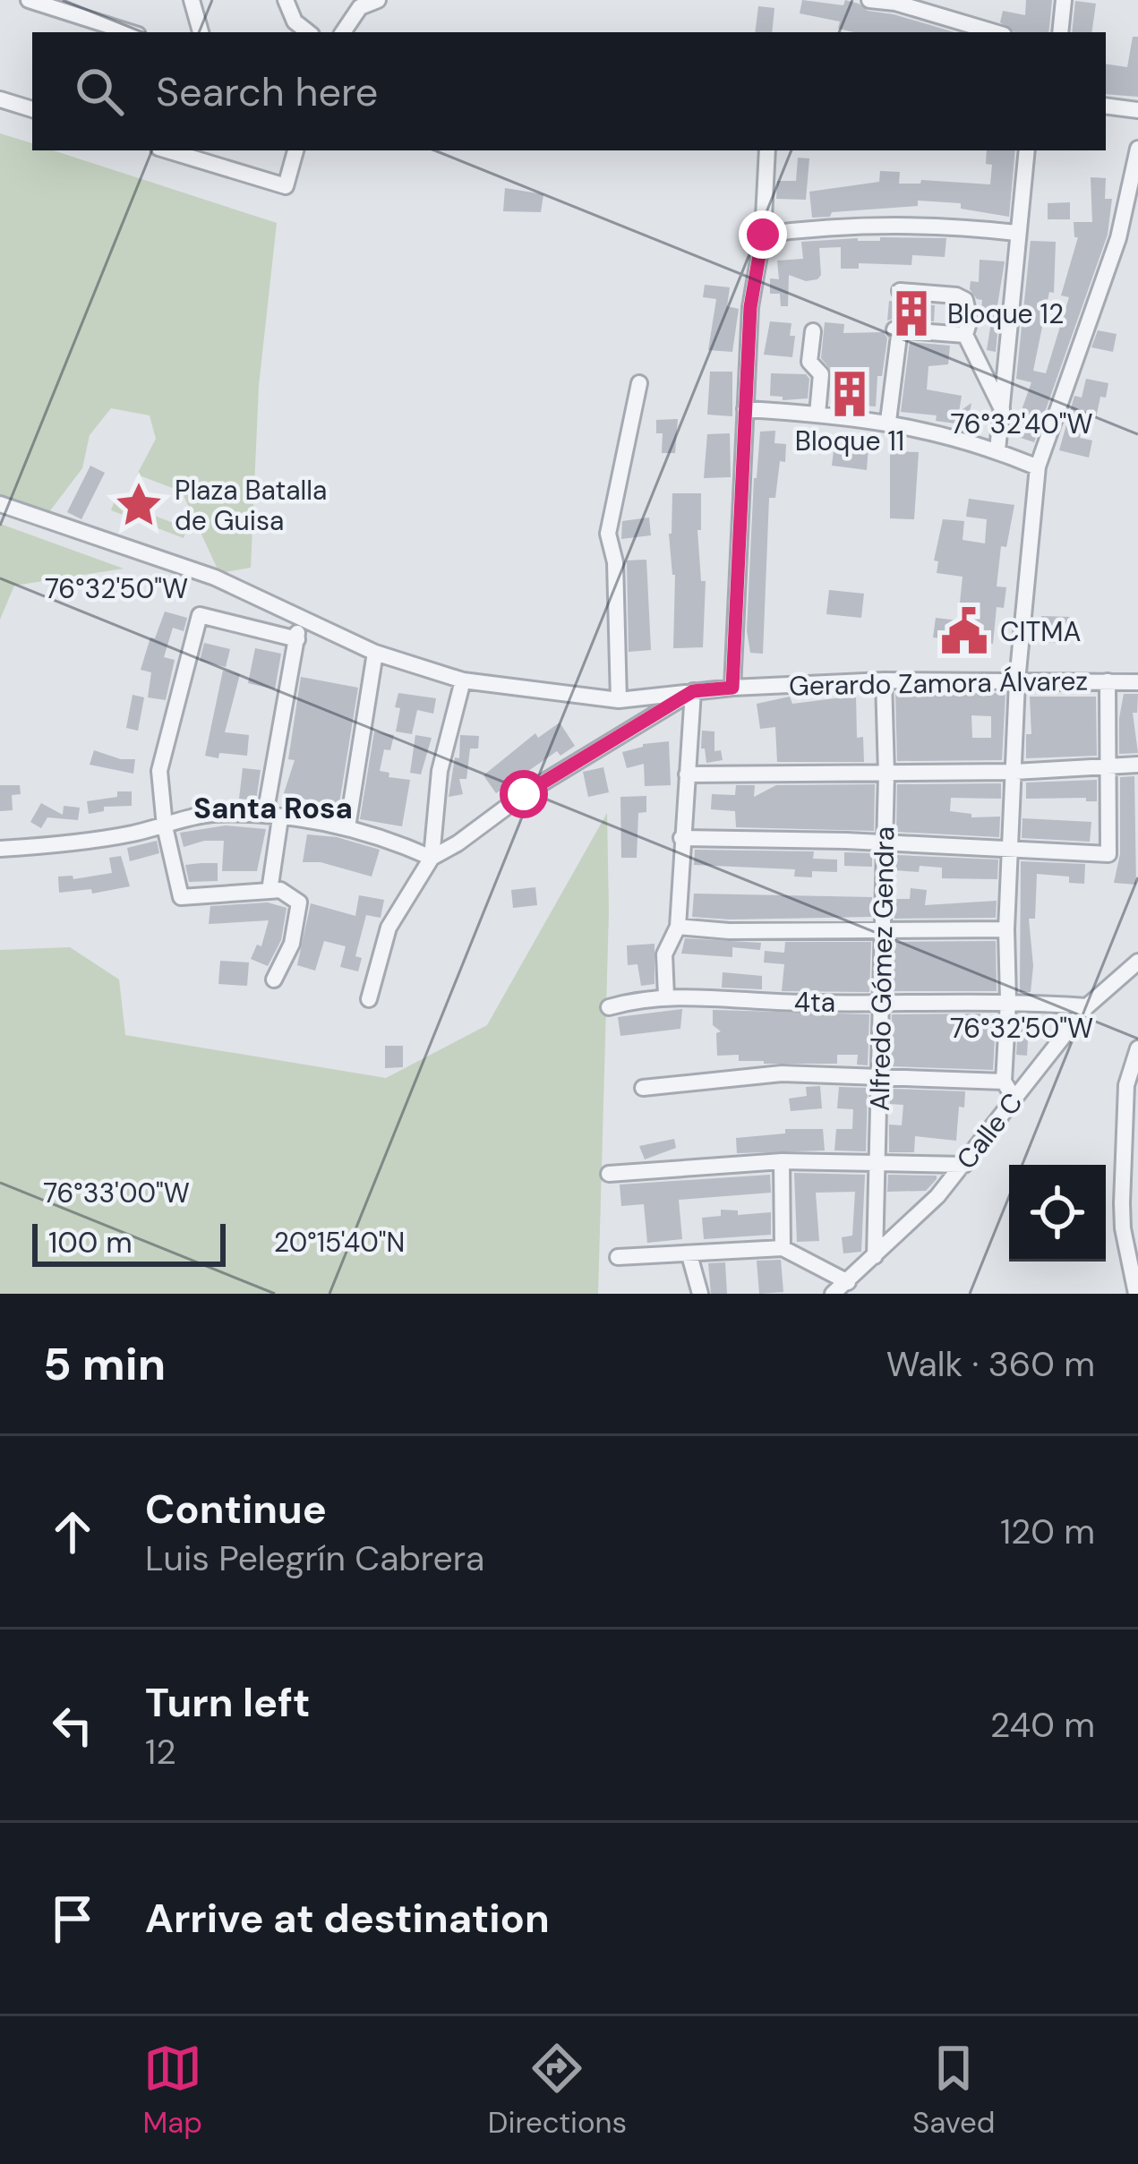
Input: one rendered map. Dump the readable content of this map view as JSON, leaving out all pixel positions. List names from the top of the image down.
{
  "streets": {
    "street": [
      "Gerardo Zamora Álvarez",
      "Alfredo Gómez Gendra",
      "4ta",
      "Calle C"
    ]
  },
  "crossings": [
    ["Gerardo Zamora Álvarez", "Alfredo Gómez Gendra"],
    ["Alfredo Gómez Gendra", "4ta"],
    ["Alfredo Gómez Gendra", "Calle C"],
    ["4ta", "Calle C"]
  ],
  "districts": ["Santa Rosa"],
  "places": {
    "building": ["Bloque 12", "Bloque 11"],
    "place": ["Plaza Batalla de Guisa"],
    "public building": ["CITMA"]
  },
  "scale_bar": "100 m",
  "page": {
    "search": "Search here",
    "scale": "100 m",
    "heading": ["5 min", "Walk · 360 m"],
    "list": [
      ["Continue", "Luis Pelegrín Cabrera", "120 m"],
      ["Turn left", "12", "240 m"],
      "Arrive at destination"
    ],
    "nav": ["Map", "Directions", "Saved"]
  },
  "coordinates": [
    "76°32'40\"W",
    "76°32'50\"W",
    "76°33'00\"W",
    "20°15'40\"N"
  ]
}
